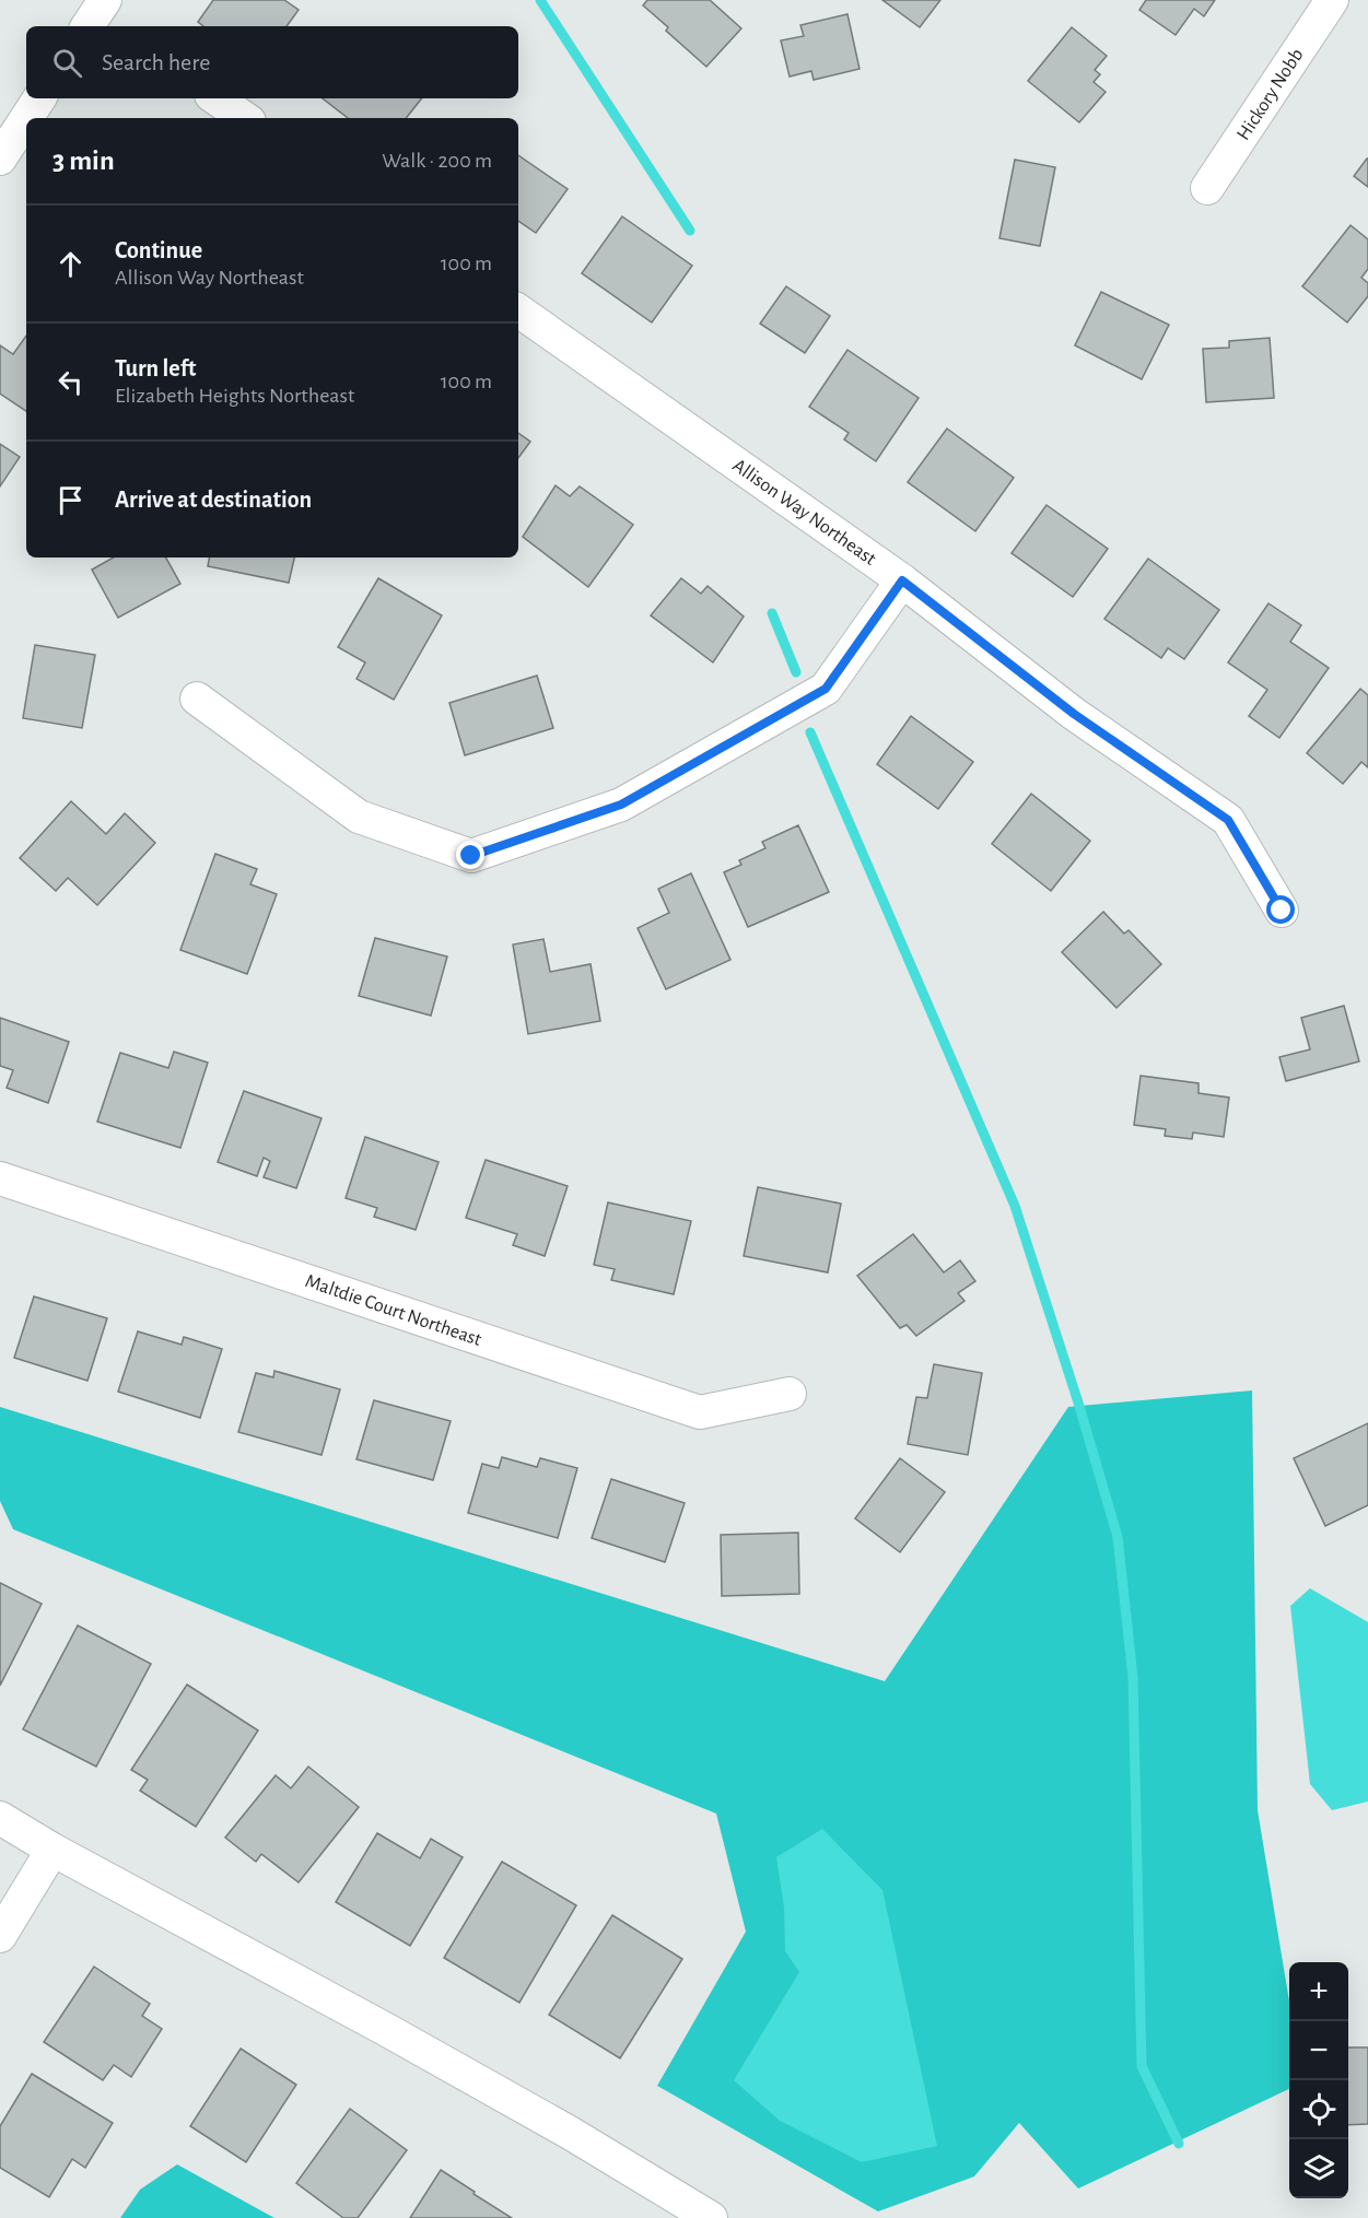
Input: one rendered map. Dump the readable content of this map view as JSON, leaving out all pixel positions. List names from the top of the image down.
{
  "streets": {
    "street": ["Hickory Nobb", "Allison Way Northeast", "Maltdie Court Northeast"]
  },
  "page": {
    "search": "Search here",
    "heading": ["3 min", "Walk · 200 m"],
    "list": [
      ["Continue", "Allison Way Northeast", "100 m"],
      ["Turn left", "Elizabeth Heights Northeast", "100 m"],
      "Arrive at destination"
    ],
    "map_buttons": ["+", "−"]
  }
}
